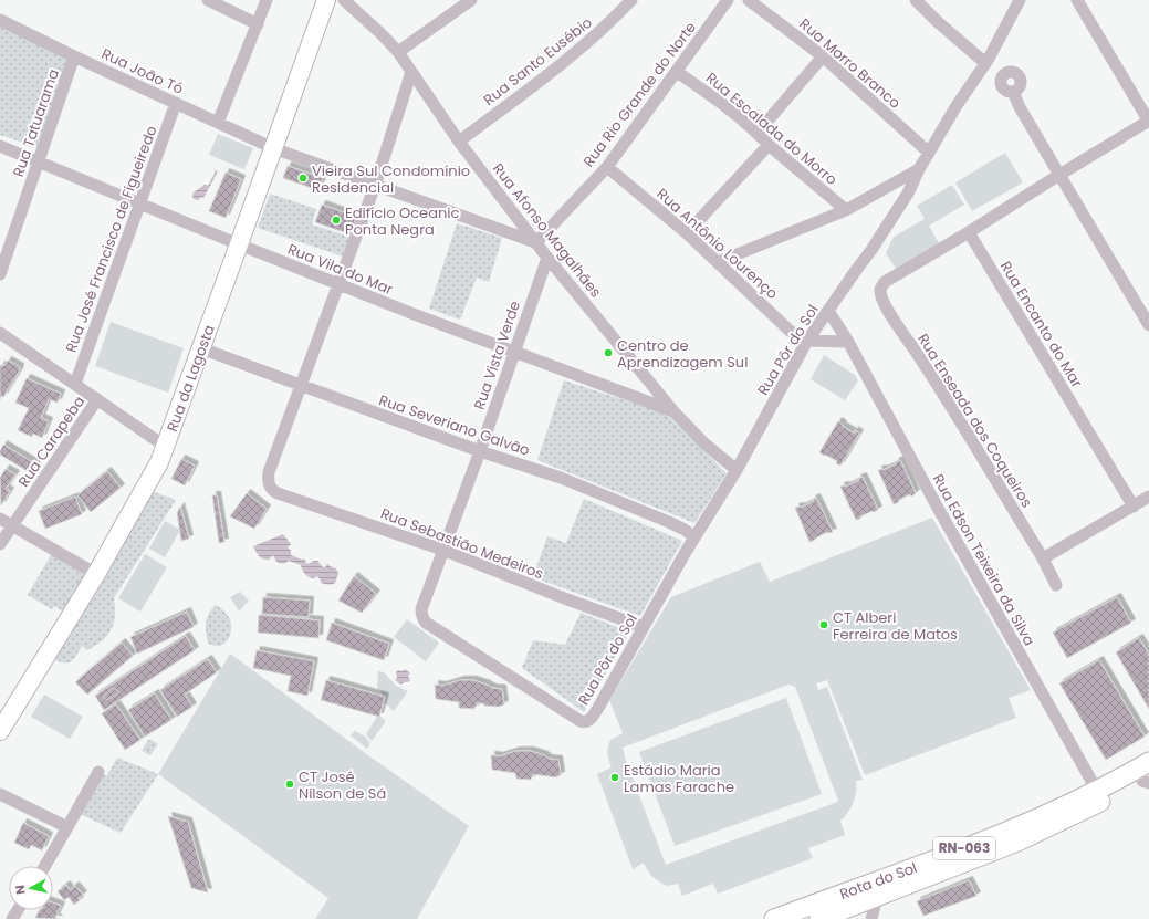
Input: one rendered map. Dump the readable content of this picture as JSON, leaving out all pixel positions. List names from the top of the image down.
{
  "streets": {
    "main road": ["RN-063", "Rota do Sol"],
    "street": [
      "Rua Santo Eusébio",
      "Rua Morro Branco",
      "Rua João Tó",
      "Rua Rio Grande do Norte",
      "Rua Tatuarama",
      "Rua Escalada do Morro",
      "Rua Afonso Magalhães",
      "Rua José Francisco de Figueiredo",
      "Rua Antônio Lourenço",
      "Rua Vila do Mar",
      "Rua Encanto do Mar",
      "Rua Pôr do Sol",
      "Rua Vista Verde",
      "Rua da Lagosta",
      "Rua Enseada dos Coqueiros",
      "Rua Severiano Galvão",
      "Rua Carapeba",
      "Rua Sebastião Medeiros",
      "Rua Edson Teixeira da Silva"
    ]
  },
  "crossings": [
    ["Rua Santo Eusébio", "Rua Afonso Magalhães"],
    ["Rua Morro Branco", "Rua Pôr do Sol"],
    ["Rua João Tó", "Rua Rio Grande do Norte"],
    ["Rua João Tó", "Rua Tatuarama"],
    ["Rua João Tó", "Rua Afonso Magalhães"],
    ["Rua João Tó", "Rua José Francisco de Figueiredo"],
    ["Rua João Tó", "Rua da Lagosta"],
    ["Rua Rio Grande do Norte", "Rua Escalada do Morro"],
    ["Rua Rio Grande do Norte", "Rua Afonso Magalhães"],
    ["Rua Rio Grande do Norte", "Rua Antônio Lourenço"],
    ["Rua Tatuarama", "Rua Vila do Mar"],
    ["Rua Afonso Magalhães", "Rua Vila do Mar"],
    ["Rua Afonso Magalhães", "Rua Pôr do Sol"],
    ["Rua Afonso Magalhães", "Rua Vista Verde"],
    ["Rua José Francisco de Figueiredo", "Rua Vila do Mar"],
    ["Rua Antônio Lourenço", "Rua Pôr do Sol"],
    ["Rua Vila do Mar", "Rua Vista Verde"],
    ["Rua Vila do Mar", "Rua da Lagosta"],
    ["Rua Encanto do Mar", "Rua Enseada dos Coqueiros"],
    ["Rua Pôr do Sol", "Rua Vista Verde"],
    ["Rua Pôr do Sol", "Rua Severiano Galvão"],
    ["Rua Pôr do Sol", "Rua Sebastião Medeiros"],
    ["Rua Pôr do Sol", "Rua Edson Teixeira da Silva"],
    ["Rua Vista Verde", "Rua Severiano Galvão"],
    ["Rua Vista Verde", "Rua Sebastião Medeiros"],
    ["Rua da Lagosta", "Rua Severiano Galvão"],
    ["Rua Severiano Galvão", "Rua Sebastião Medeiros"],
    ["Rua Edson Teixeira da Silva", "Rota do Sol"]
  ],
  "places": [
    "Vieira Sul Condomínio Residencial",
    "Edifício Oceanic Ponta Negra",
    "Centro de Aprendizagem Sul",
    "CT Alberi Ferreira de Matos",
    "Estádio Maria Lamas Farache",
    "CT José Nilson de Sá"
  ],
  "north": "left"
}
